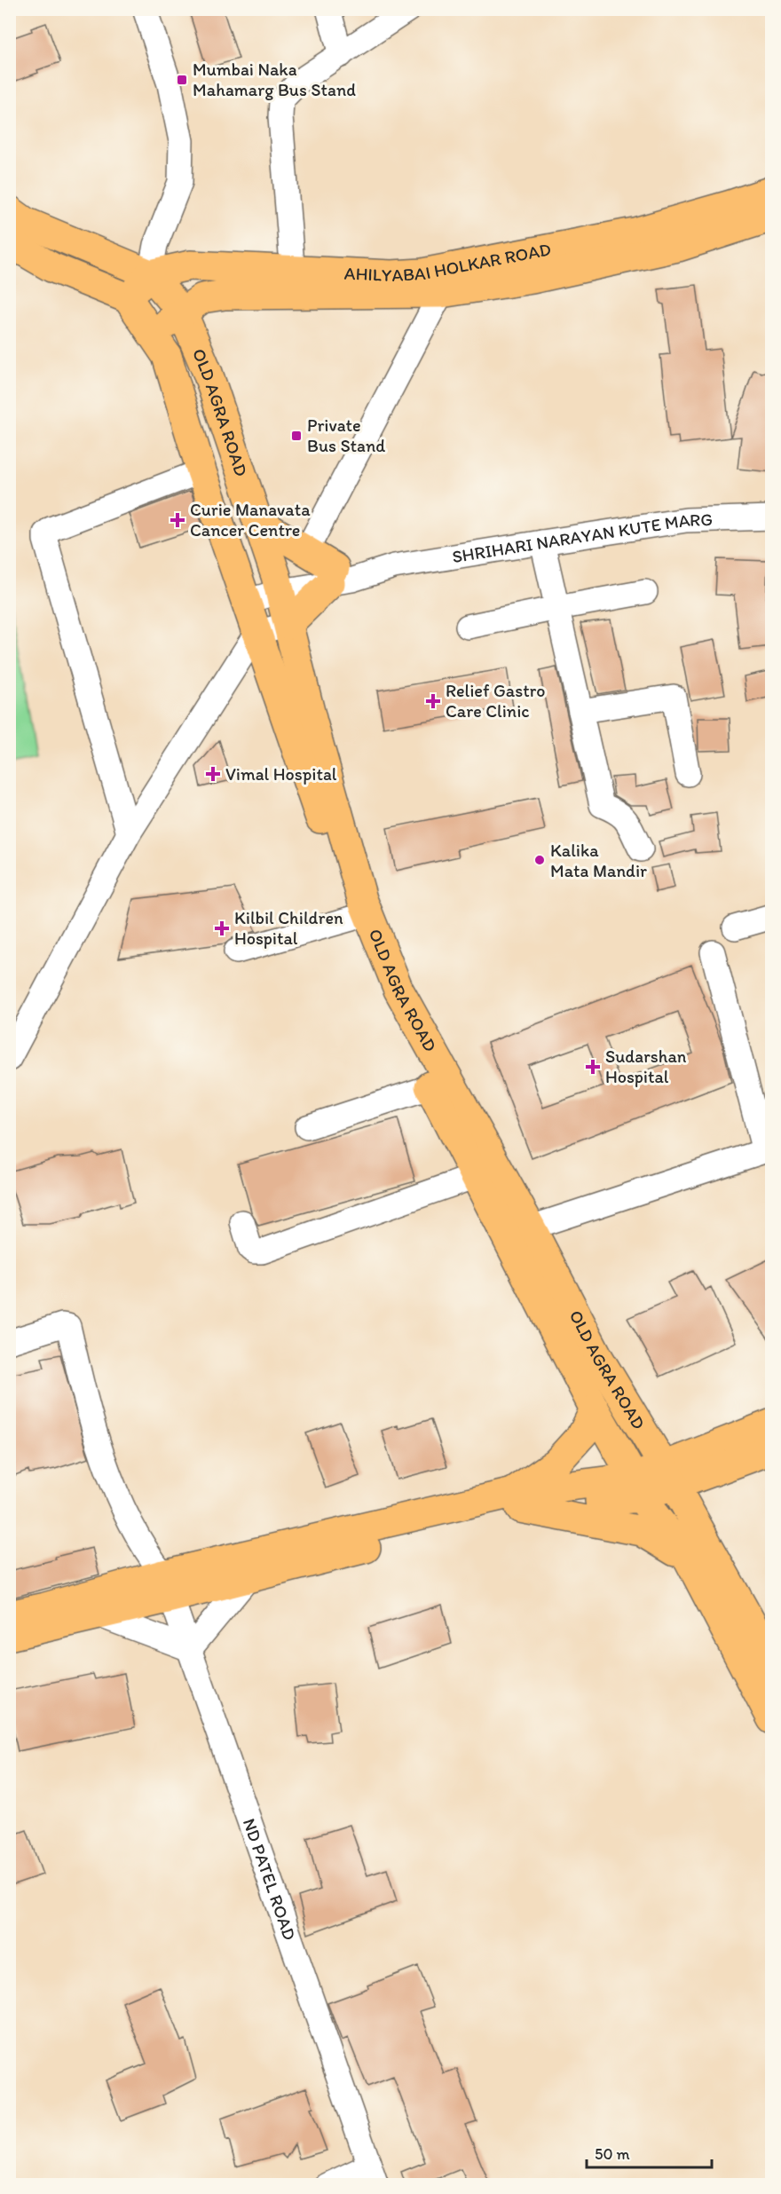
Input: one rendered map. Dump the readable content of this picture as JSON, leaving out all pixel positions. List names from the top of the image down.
{
  "streets": {
    "main road": ["AHILYABAI HOLKAR ROAD", "OLD AGRA ROAD"],
    "street": ["SHRIHARI NARAYAN KUTE MARG", "ND PATEL ROAD"]
  },
  "crossings": [
    ["AHILYABAI HOLKAR ROAD", "OLD AGRA ROAD"],
    ["OLD AGRA ROAD", "SHRIHARI NARAYAN KUTE MARG"]
  ],
  "places": {
    "transit": ["Mumbai Naka Mahamarg Bus Stand", "Private Bus Stand"],
    "health": [
      "Curie Manavata Cancer Centre",
      "Relief Gastro Care Clinic",
      "Vimal Hospital",
      "Kilbil Children Hospital",
      "Sudarshan Hospital"
    ],
    "other": ["Kalika Mata Mandir"]
  },
  "scale_bar": "50 m"
}
